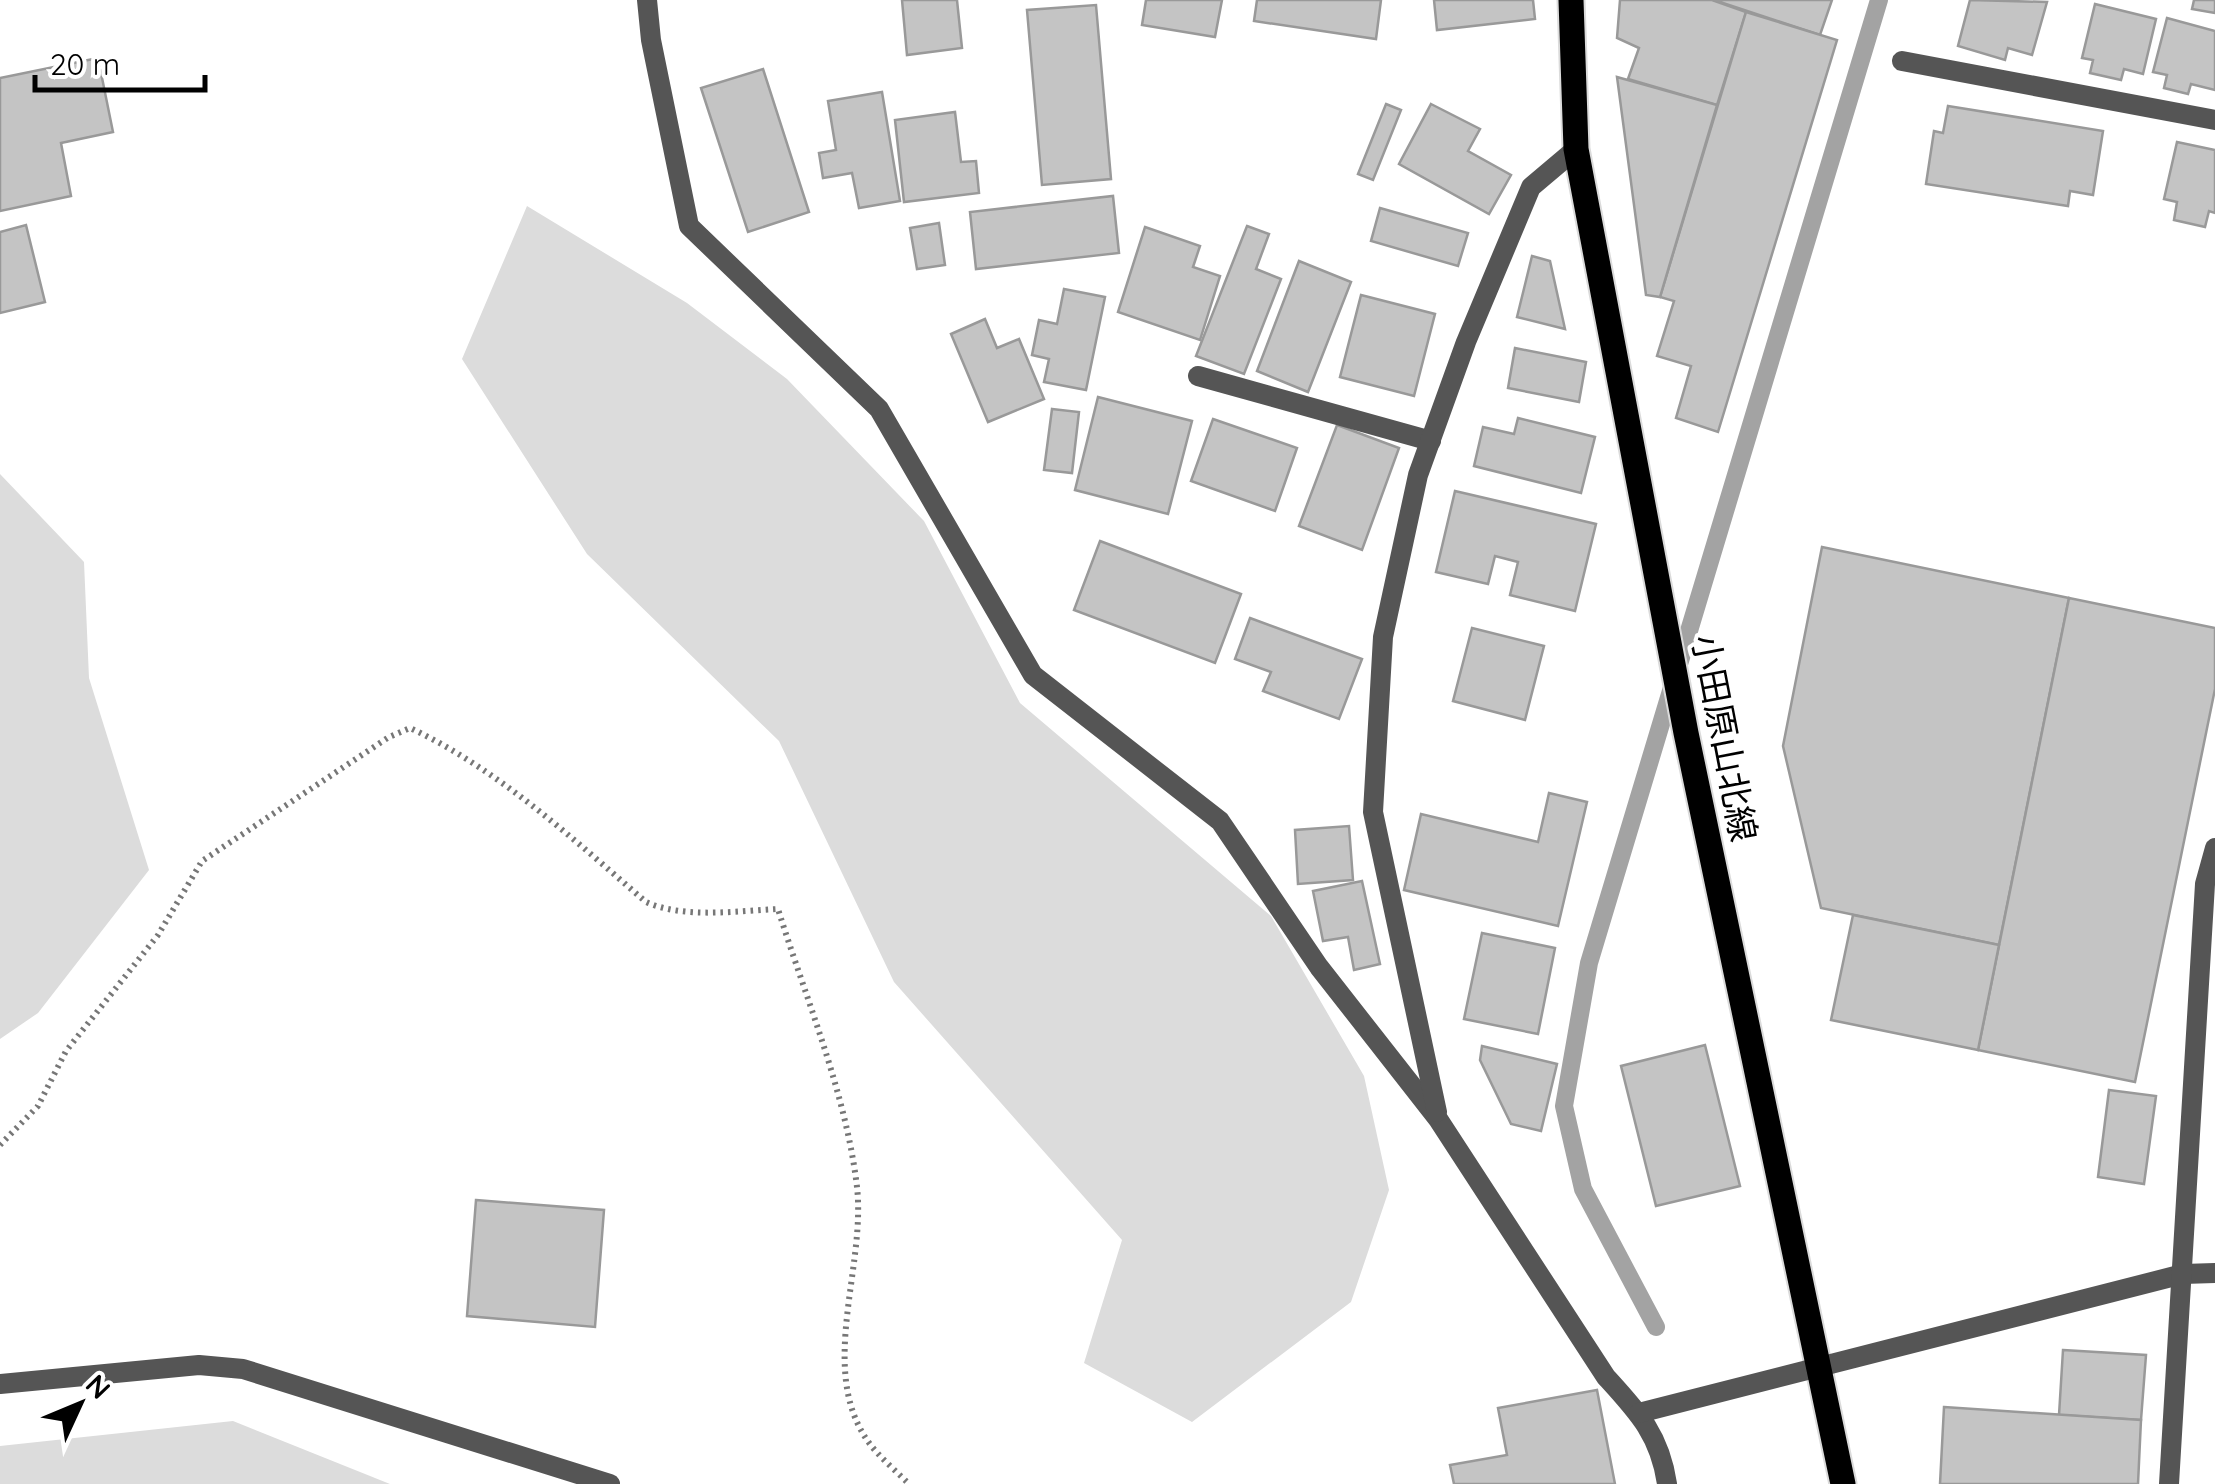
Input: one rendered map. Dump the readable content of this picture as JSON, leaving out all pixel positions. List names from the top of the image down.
{
  "streets": {
    "main road": ["小田原山北線"]
  },
  "scale_bar": "20 m",
  "north": "top right"
}
